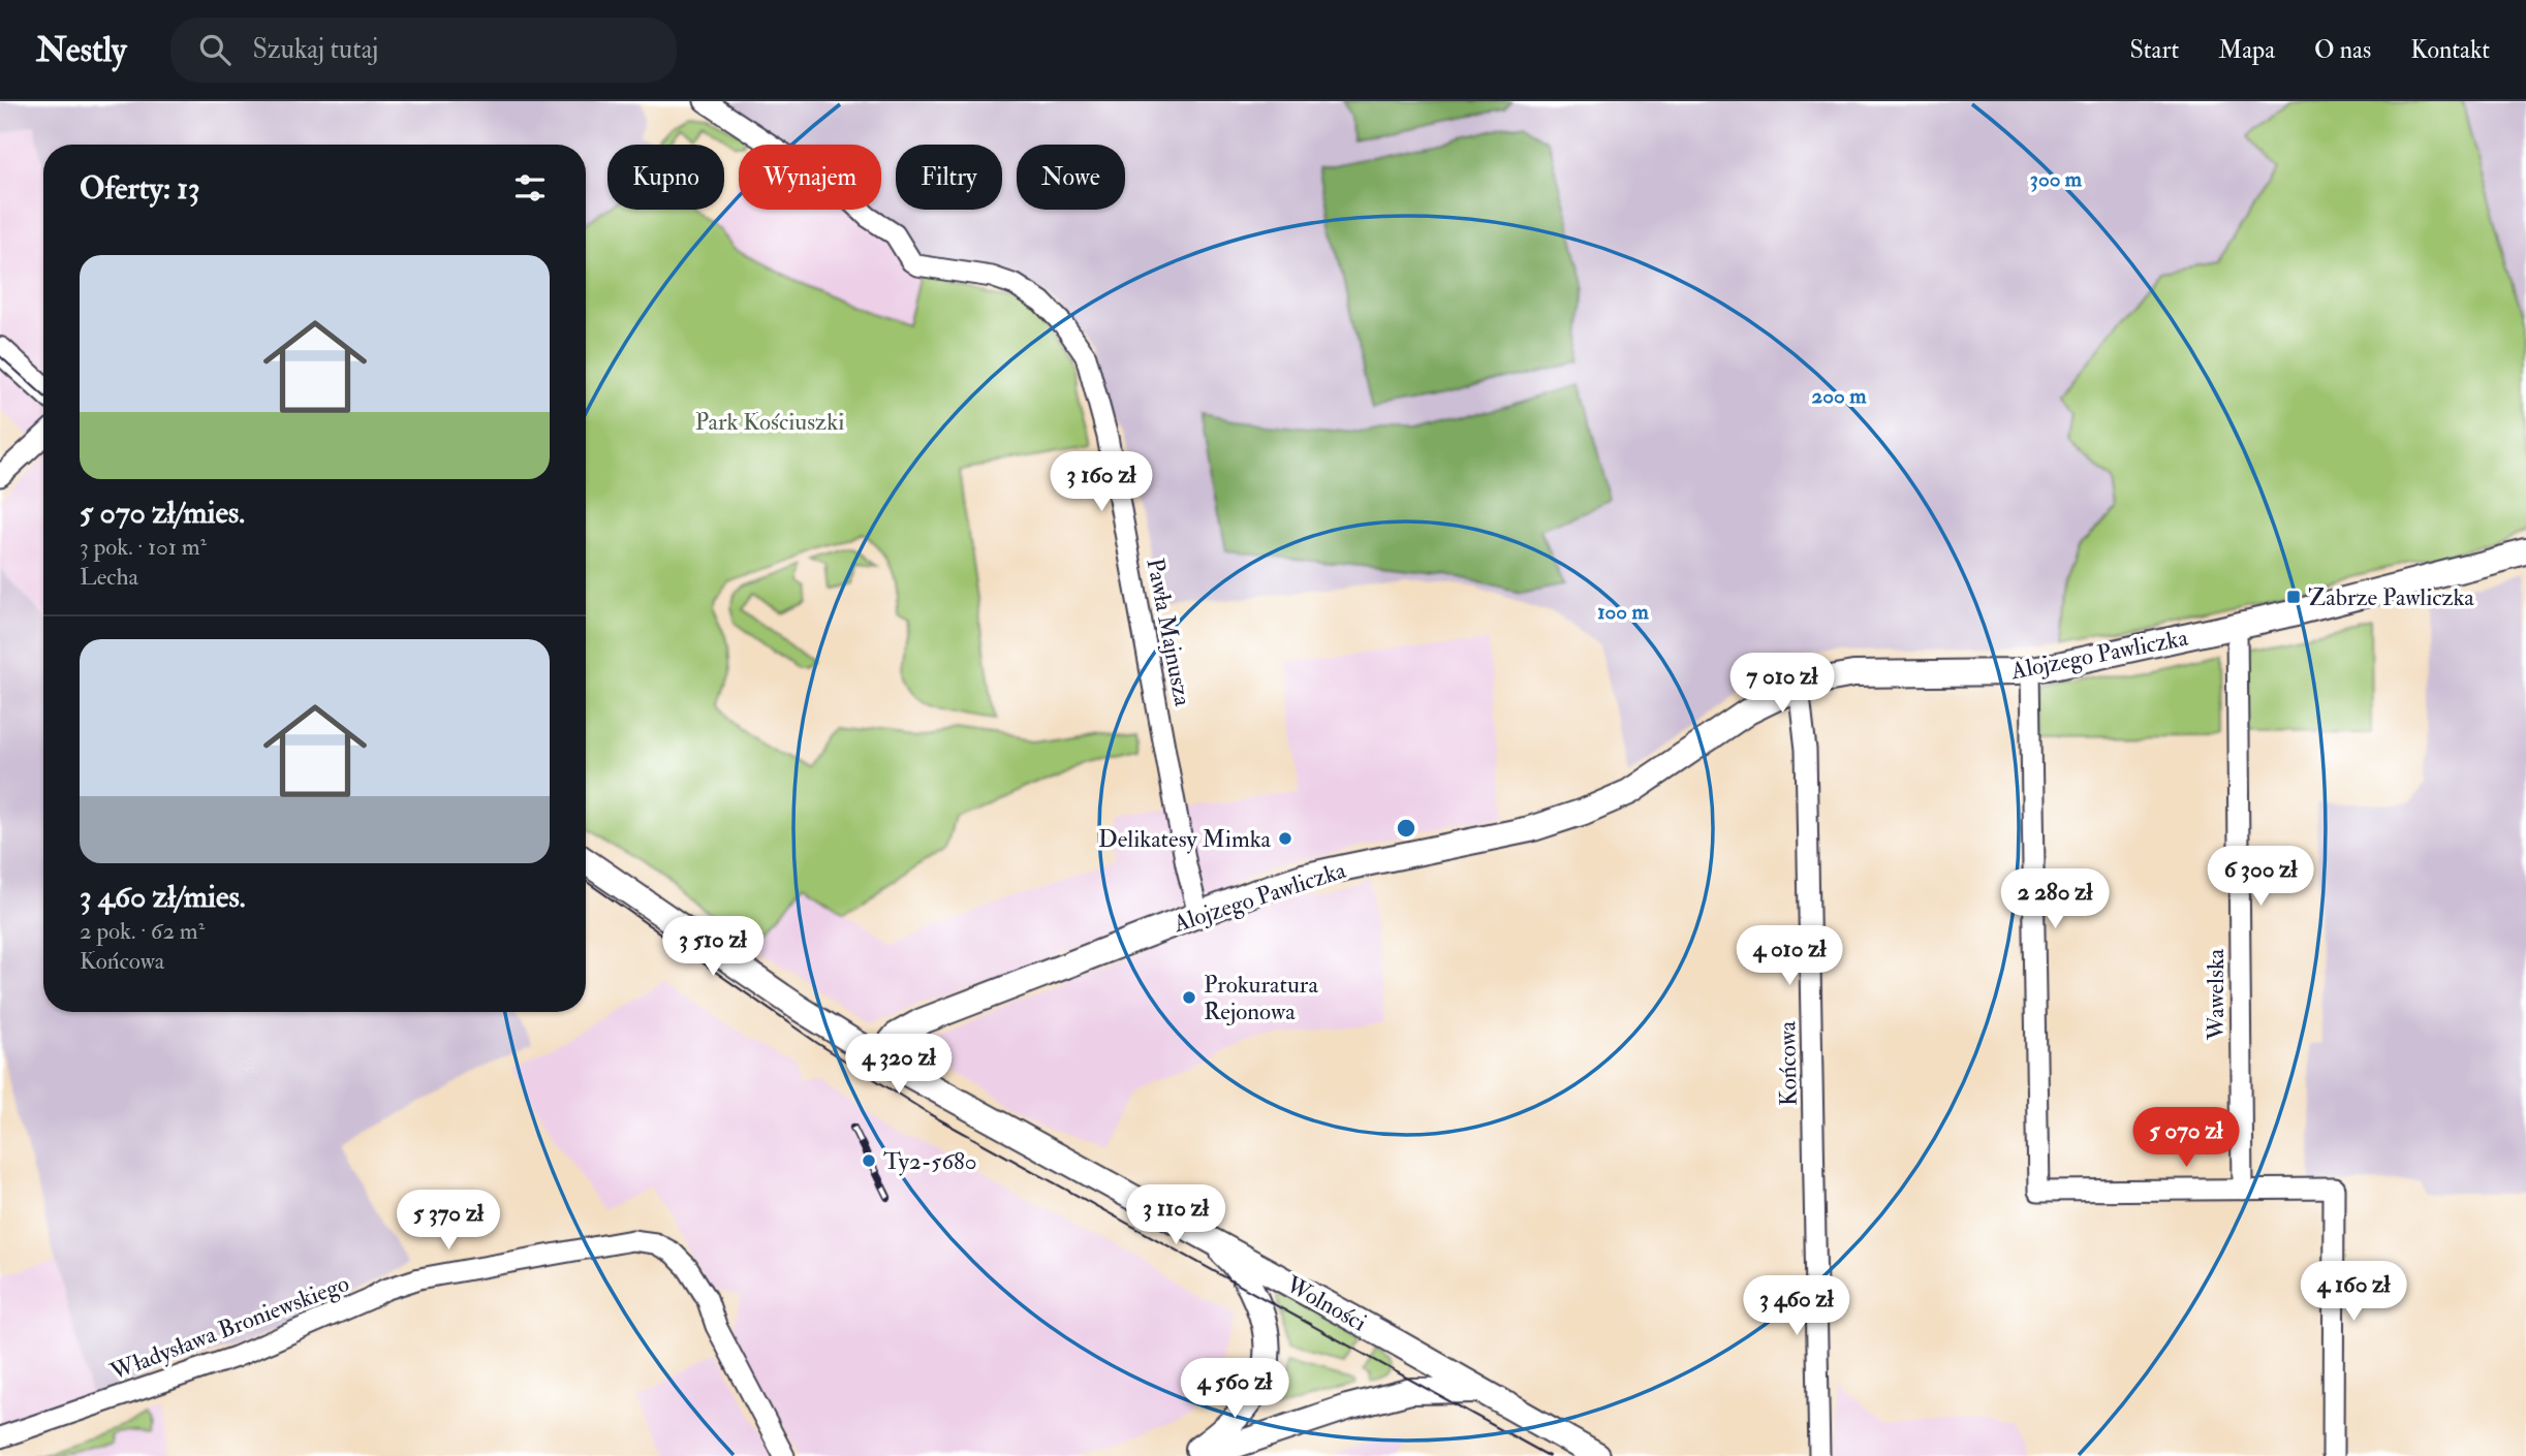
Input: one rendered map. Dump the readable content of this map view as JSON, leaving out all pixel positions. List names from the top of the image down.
{
  "streets": {
    "street": [
      "Pawła Majnusza",
      "Alojzego Pawliczka",
      "Wawelska",
      "Końcowa",
      "Wolności",
      "Władysława Broniewskiego"
    ]
  },
  "crossings": [
    ["Pawła Majnusza", "Alojzego Pawliczka"],
    ["Alojzego Pawliczka", "Wawelska"],
    ["Alojzego Pawliczka", "Końcowa"],
    ["Alojzego Pawliczka", "Wolności"]
  ],
  "parks": ["Park Kościuszki"],
  "places": {
    "transit": ["Zabrze Pawliczka"],
    "other": ["Delikatesy Mimka", "Prokuratura Rejonowa", "Ty2-5680"]
  },
  "page": {
    "header": "Nestly",
    "search": "Szukaj tutaj",
    "nav": [
      "Start",
      "Mapa",
      "O nas",
      "Kontakt"
    ],
    "chip": [
      "Kupno",
      "Wynajem",
      "Filtry",
      "Nowe"
    ],
    "heading": "Oferty: 13",
    "list": [
      {
        "name": "5 070 zł/mies.",
        "note": "3 pok. · 101 m² · Lecha"
      },
      {
        "name": "3 460 zł/mies.",
        "note": "2 pok. · 62 m² · Końcowa"
      }
    ],
    "price": [
      "3 160 zł",
      "7 010 zł",
      "6 300 zł",
      "2 280 zł",
      "3 510 zł",
      "4 010 zł",
      "4 320 zł",
      "5 070 zł",
      "3 110 zł",
      "5 370 zł",
      "4 160 zł",
      "3 460 zł",
      "4 560 zł"
    ]
  },
  "rings": ["300 m", "200 m", "100 m"]
}
